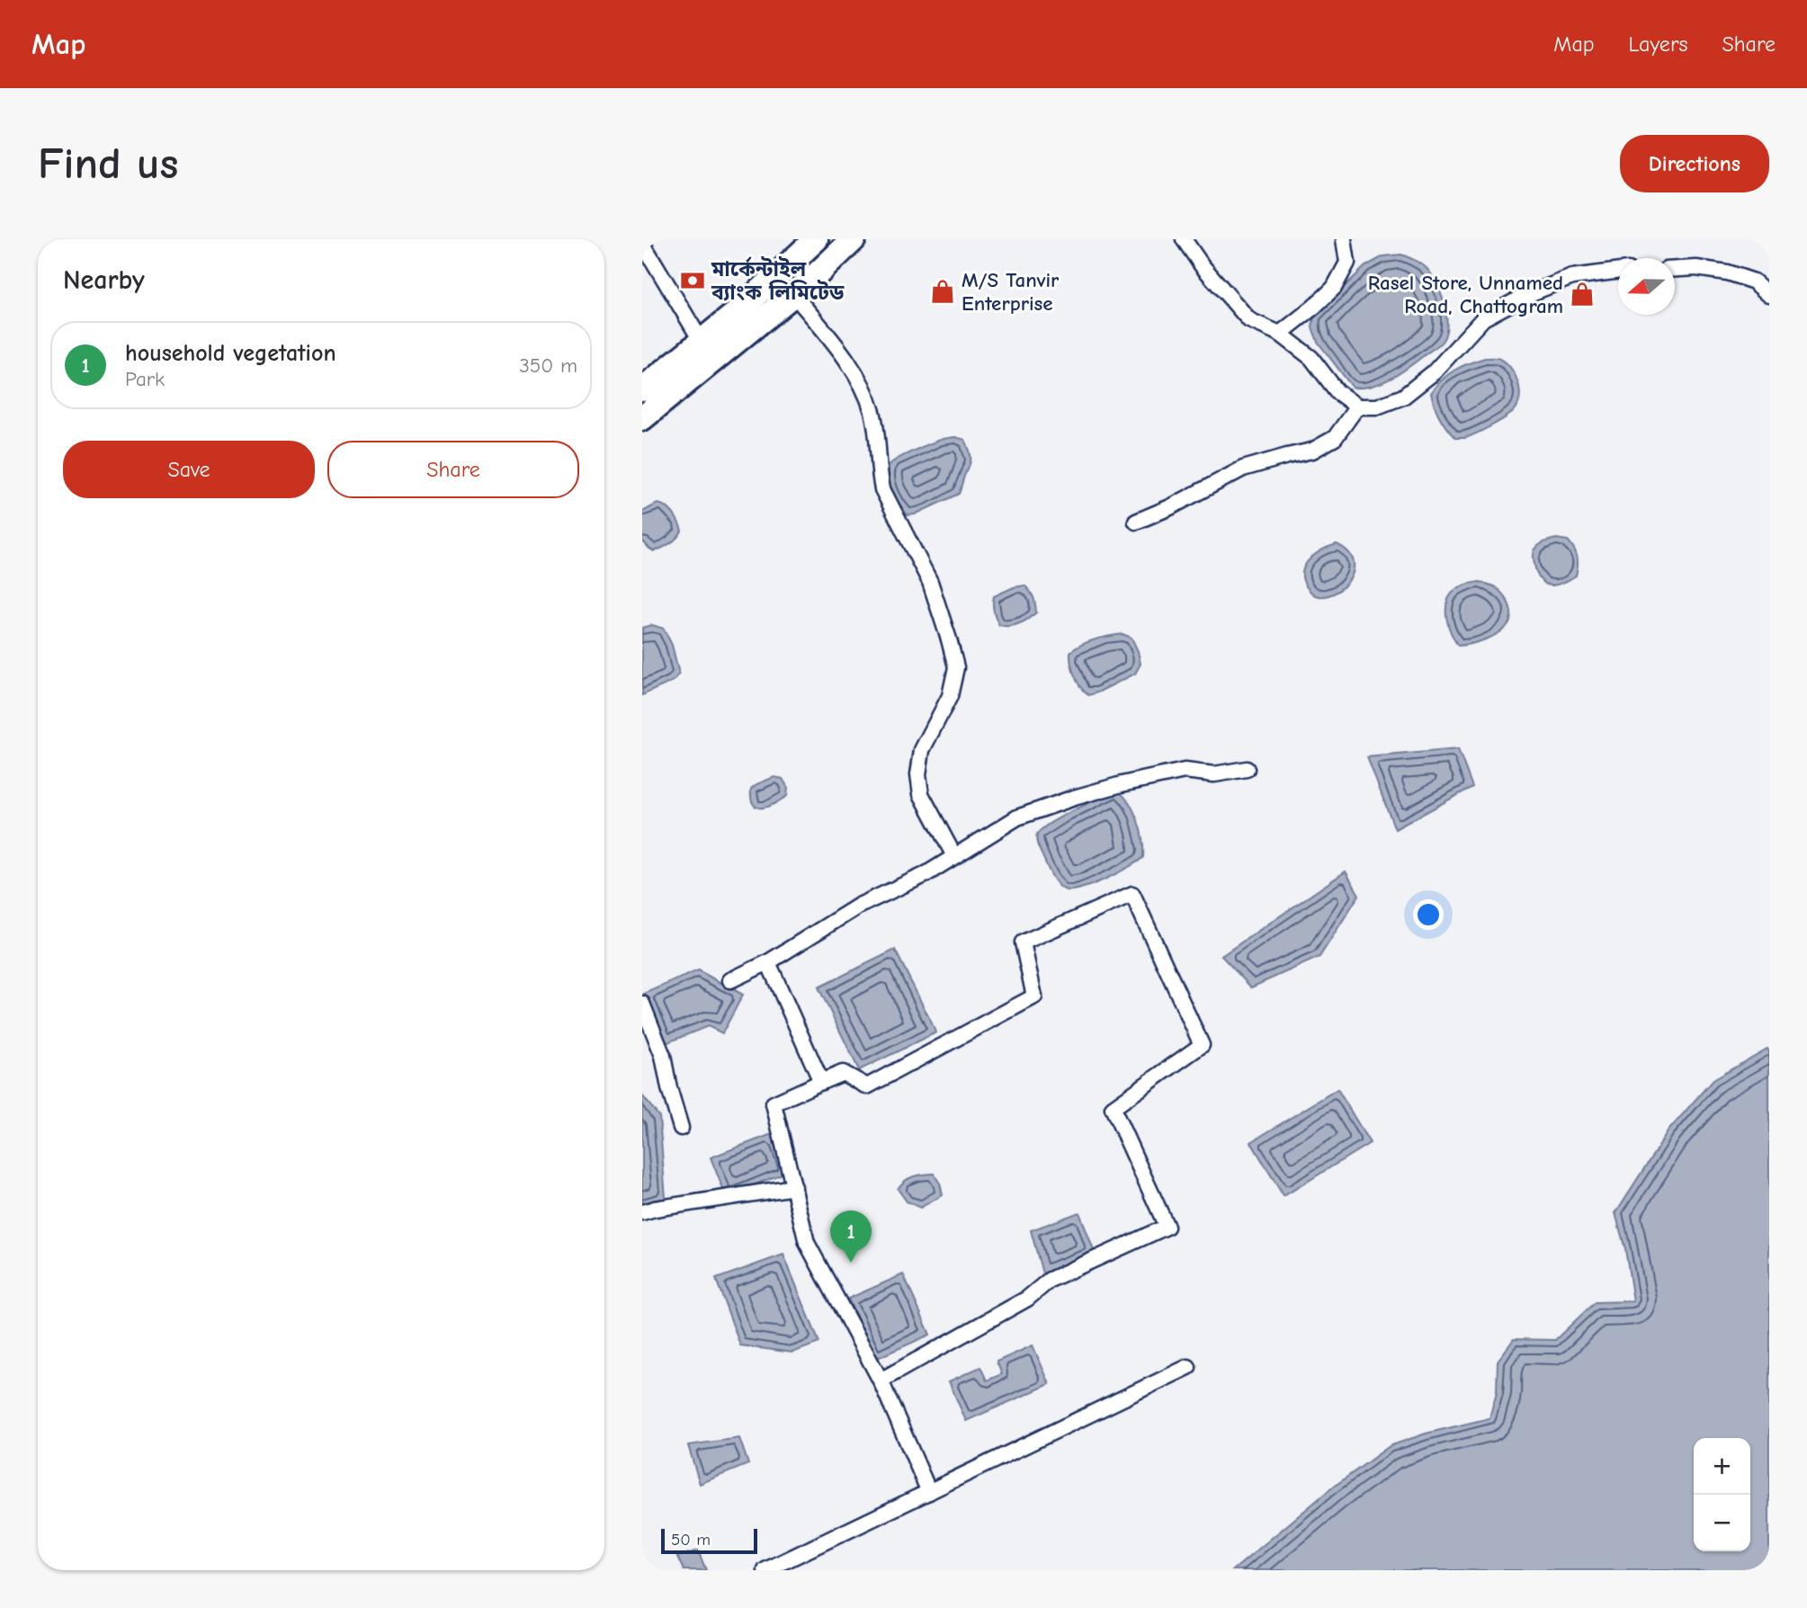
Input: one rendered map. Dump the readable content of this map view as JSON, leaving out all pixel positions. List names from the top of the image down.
{
  "places": {
    "bank": ["মার্কেন্টাইল ব্যাংক লিমিটেড"],
    "shop": ["M/S Tanvir Enterprise", "Rasel Store, Unnamed Road, Chattogram"]
  },
  "scale_bar": "50 m",
  "north": "left",
  "page": {
    "header": "Map",
    "nav": ["Map", "Layers", "Share"],
    "buttons": [
      "Directions",
      ["Save", "Share"]
    ],
    "title": "Find us",
    "heading": "Nearby",
    "list": [
      {
        "mark": "1",
        "name": "household vegetation",
        "note": "Park",
        "value": "350 m"
      }
    ],
    "pins": "1",
    "map_buttons": ["+", "−"],
    "scale": "50 m"
  }
}
